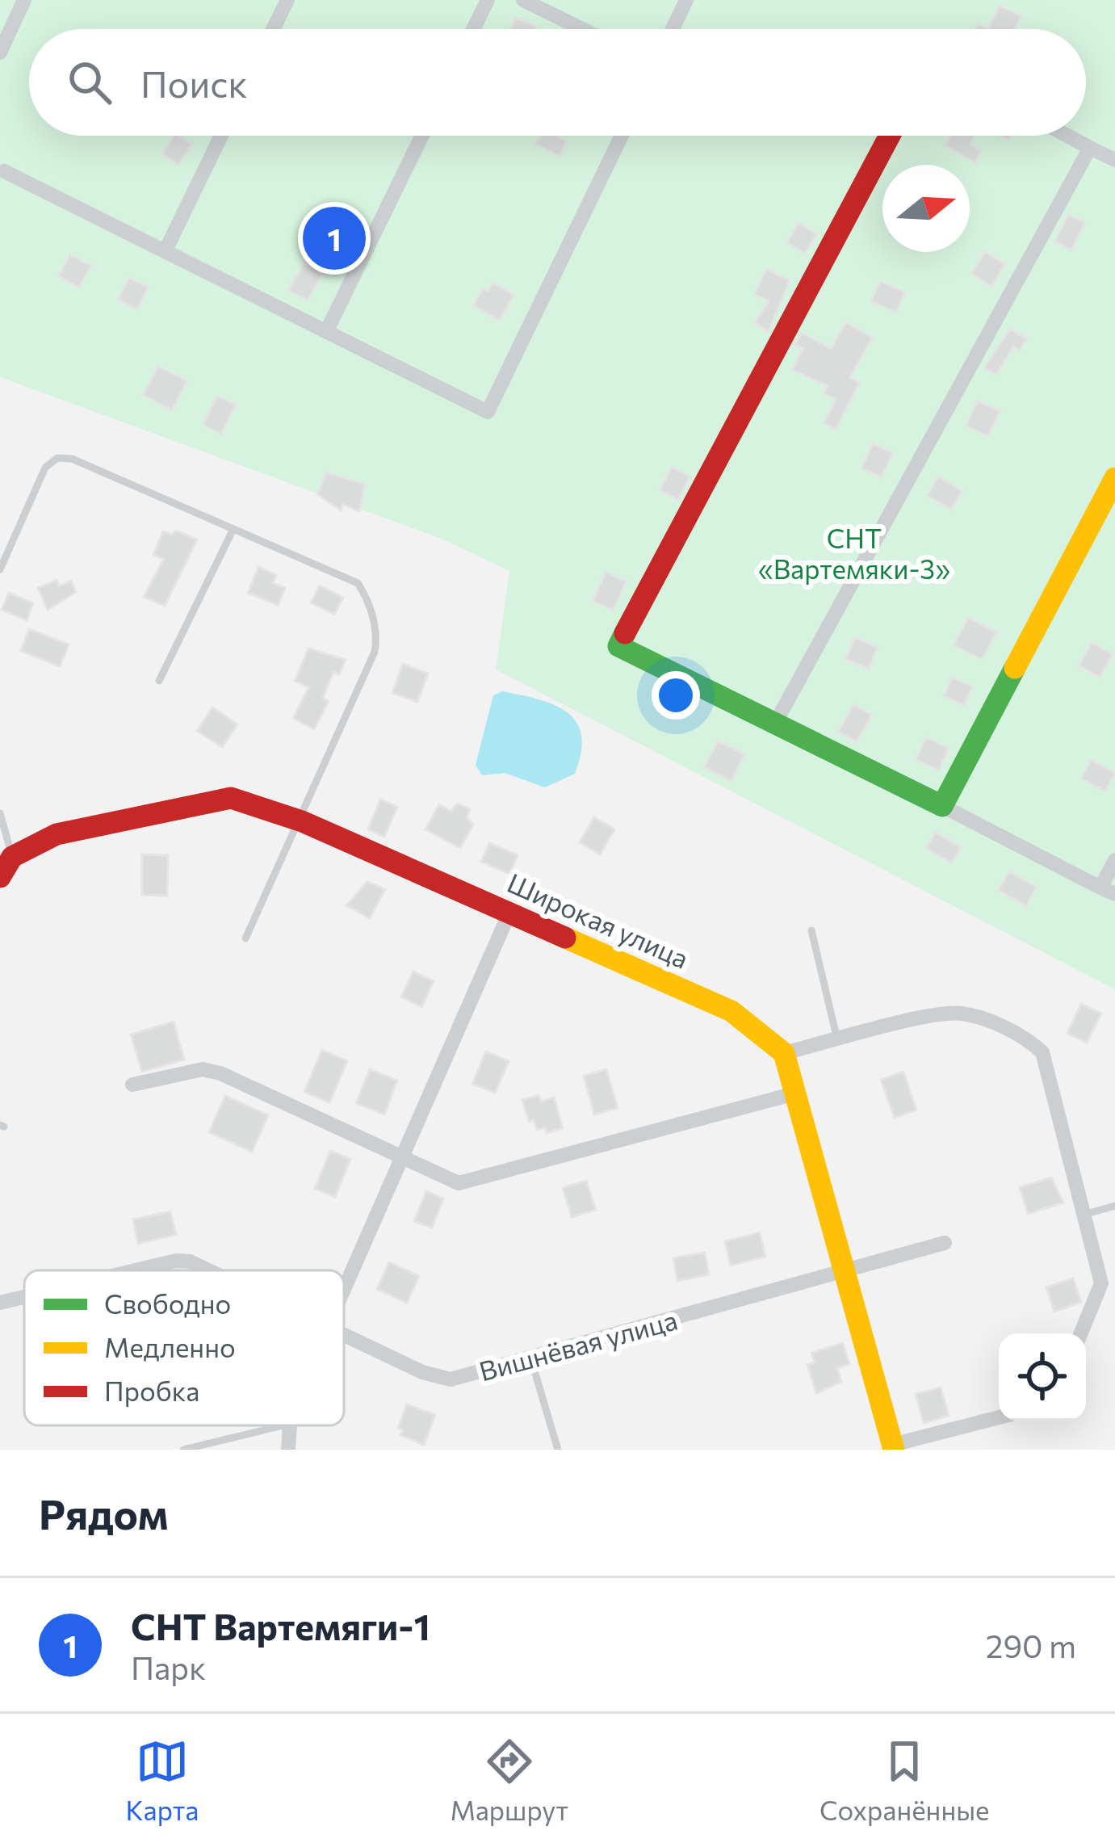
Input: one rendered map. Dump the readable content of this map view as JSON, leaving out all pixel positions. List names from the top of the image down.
{
  "streets": {
    "street": ["Широкая улица", "Вишнёвая улица"]
  },
  "parks": ["СНТ «Вартемяки-3»"],
  "legend": ["Свободно", "Медленно", "Пробка"],
  "north": "right",
  "page": {
    "search": "Поиск",
    "pins": "1",
    "heading": "Рядом",
    "list": [
      {
        "mark": "1",
        "name": "СНТ Вартемяги-1",
        "note": "Парк",
        "value": "290 m"
      }
    ],
    "nav": ["Карта", "Маршрут", "Сохранённые"]
  }
}
